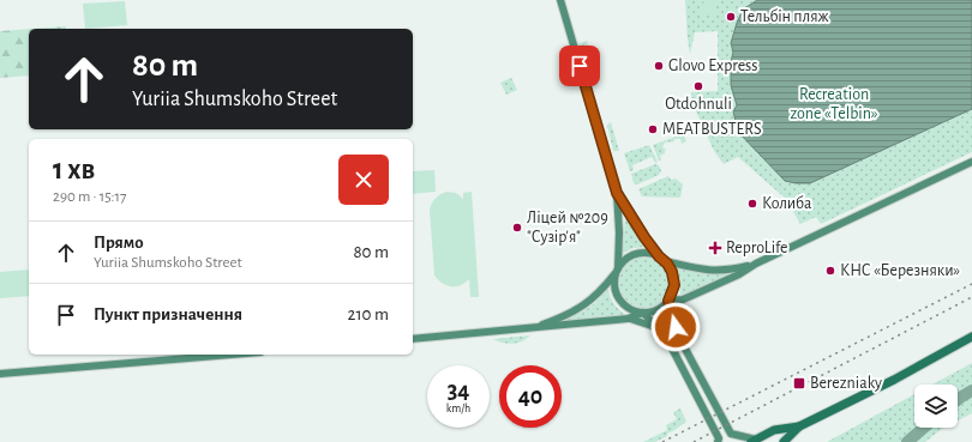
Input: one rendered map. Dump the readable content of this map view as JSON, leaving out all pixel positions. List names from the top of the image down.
{
  "parks": ["Recreation zone «Telbin»"],
  "places": {
    "other": [
      "Тельбін пляж",
      "Glovo Express",
      "Otdohnuli",
      "MEATBUSTERS",
      "Колиба",
      "Ліцей №209 \"Сузір'я\"",
      "КНС «Березняки»"
    ],
    "health": ["ReproLife"],
    "transit": ["Berezniaky"]
  },
  "page": {
    "turn": ["80 m", "Yuriia Shumskoho Street"],
    "heading": ["1 хв", "290 m · 15:17"],
    "list": [
      {
        "name": "Прямо",
        "note": "Yuriia Shumskoho Street",
        "value": "80 m"
      },
      {
        "name": "Пункт призначення",
        "value": "210 m"
      }
    ],
    "speed": "34 km/h",
    "limit": "40"
  }
}
